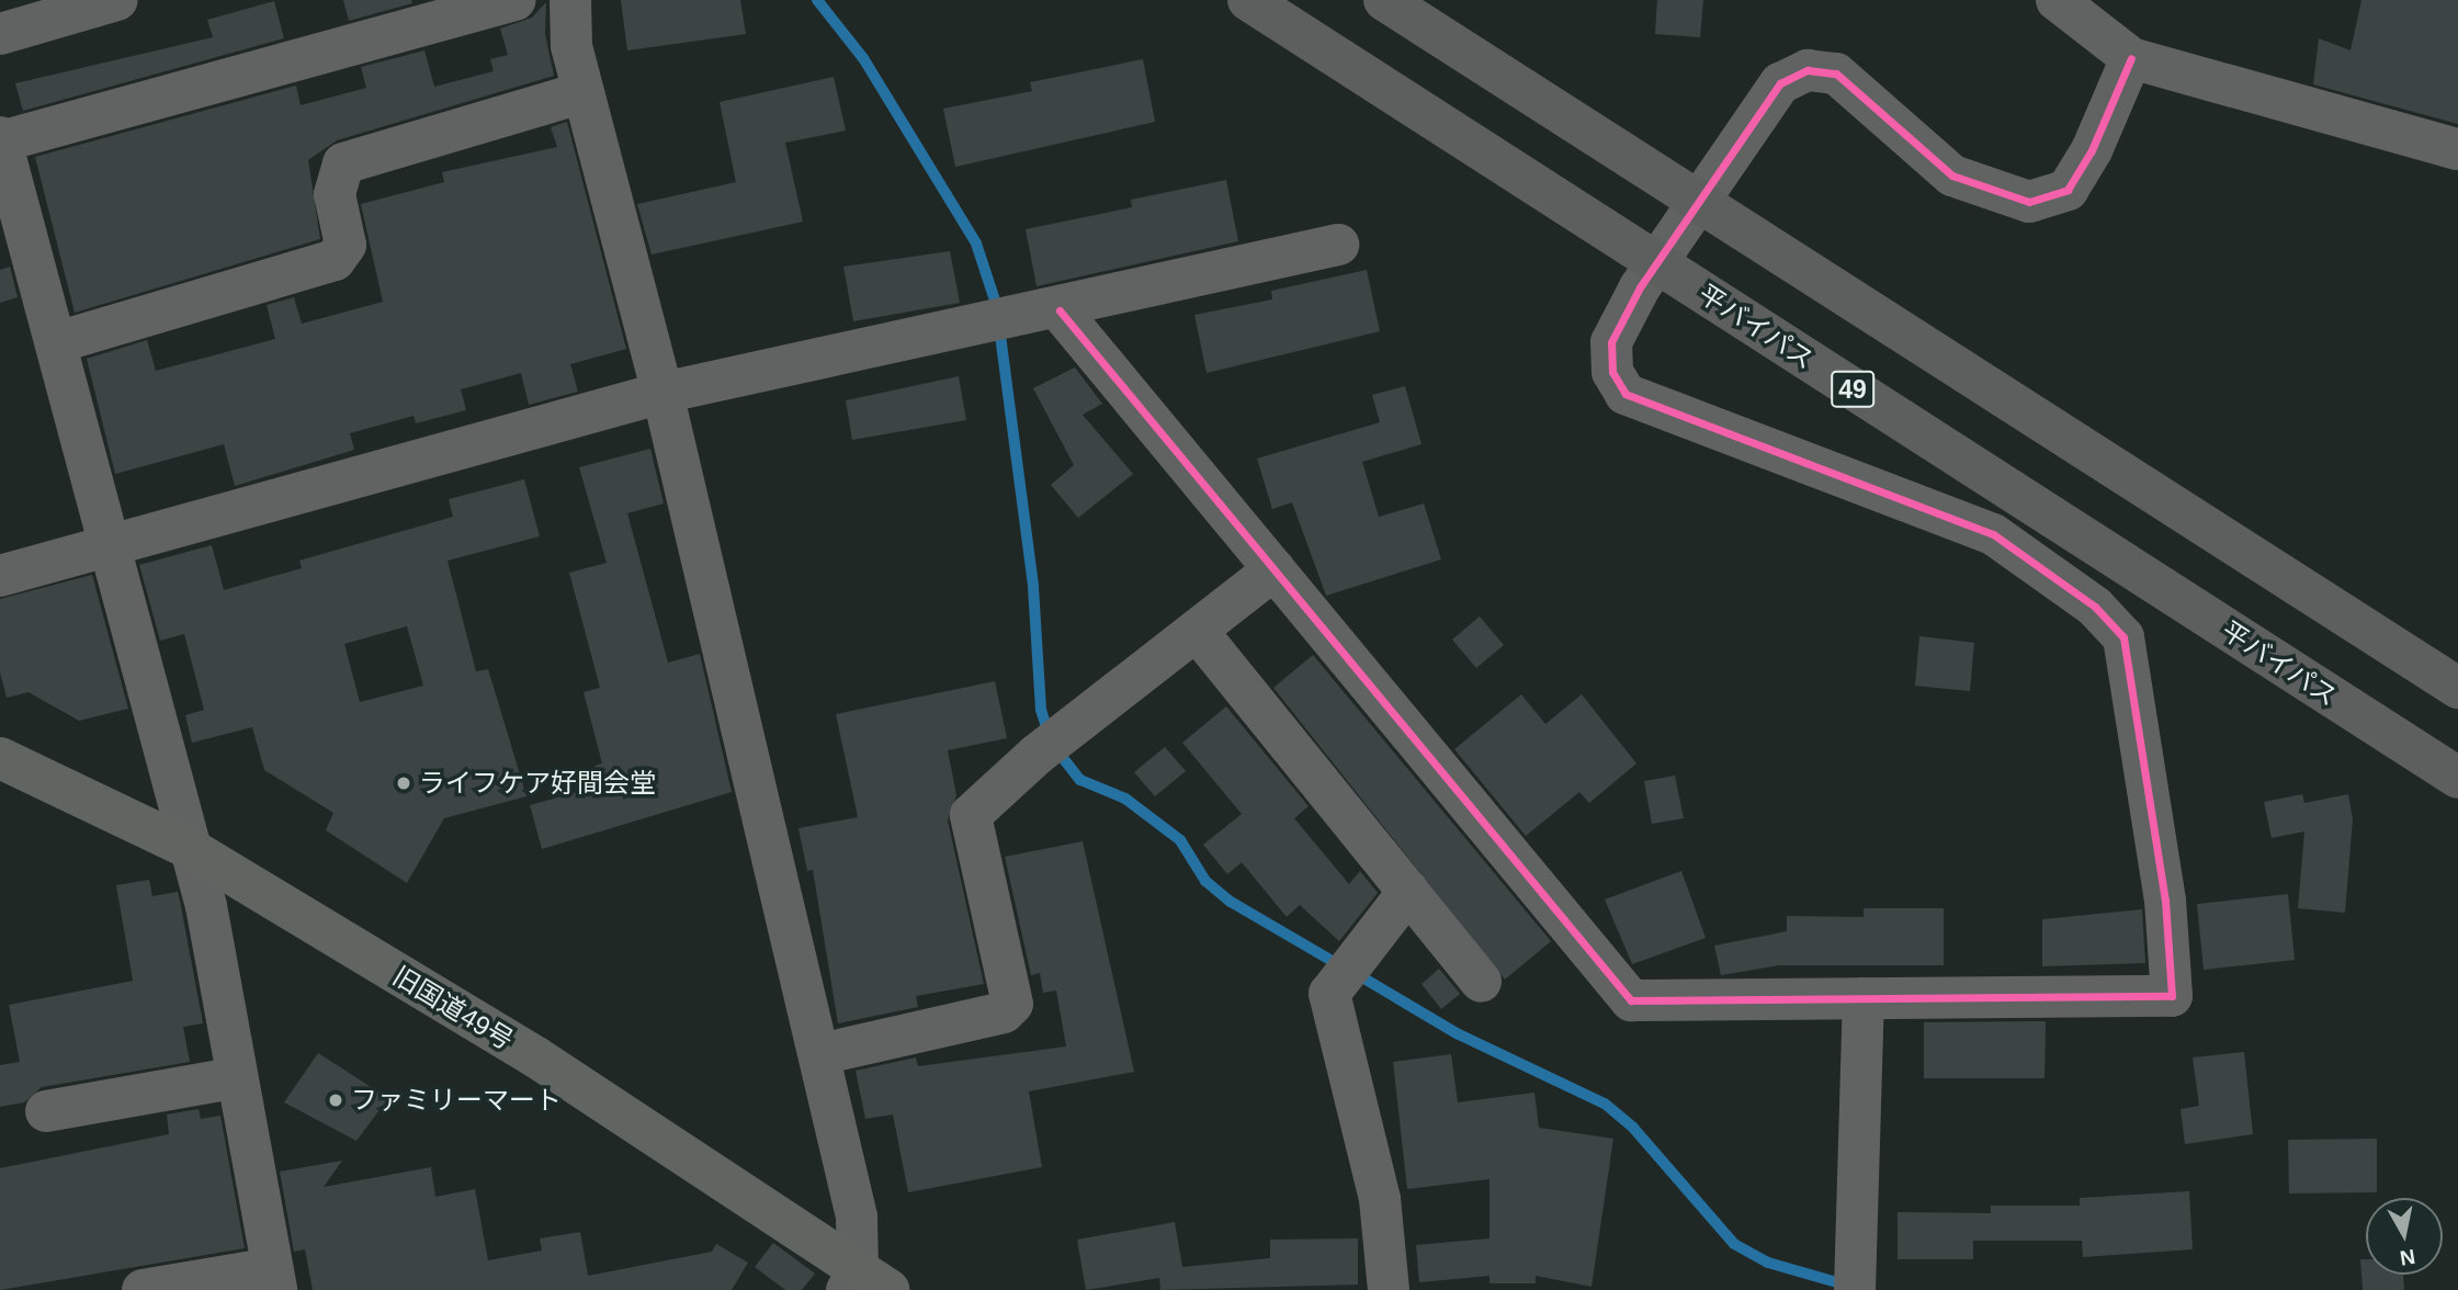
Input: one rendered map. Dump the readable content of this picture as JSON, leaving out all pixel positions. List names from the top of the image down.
{
  "streets": {
    "highway": ["平バイパス", "49"],
    "street": ["旧国道49号"]
  },
  "places": ["ライフケア好間会堂", "ファミリーマート"],
  "north": "bottom"
}
